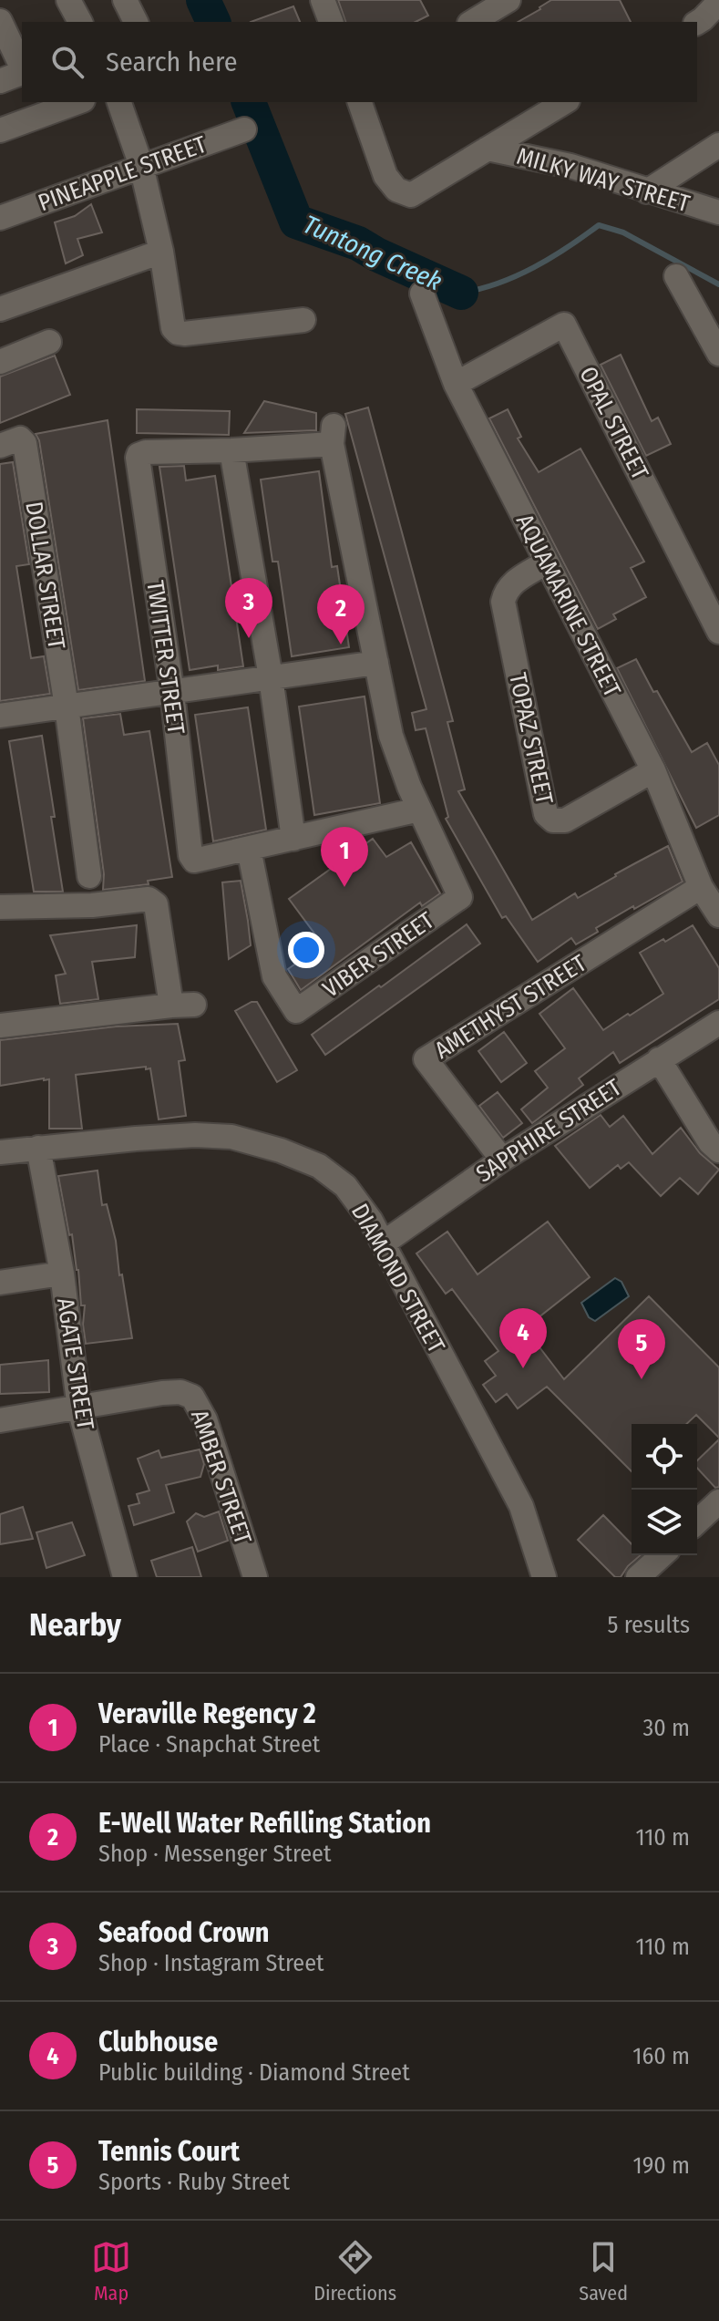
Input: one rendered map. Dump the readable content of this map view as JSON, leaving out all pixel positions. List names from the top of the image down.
{
  "streets": {
    "street": [
      "PINEAPPLE STREET",
      "MILKY WAY STREET",
      "OPAL STREET",
      "DOLLAR STREET",
      "AQUAMARINE STREET",
      "TWITTER STREET",
      "TOPAZ STREET",
      "VIBER STREET",
      "AMETHYST STREET",
      "SAPPHIRE STREET",
      "DIAMOND STREET",
      "AGATE STREET",
      "AMBER STREET"
    ]
  },
  "crossings": [
    ["OPAL STREET", "AQUAMARINE STREET"],
    ["AQUAMARINE STREET", "TOPAZ STREET"],
    ["AQUAMARINE STREET", "AMETHYST STREET"],
    ["TWITTER STREET", "VIBER STREET"],
    ["AMETHYST STREET", "SAPPHIRE STREET"],
    ["SAPPHIRE STREET", "DIAMOND STREET"],
    ["DIAMOND STREET", "AGATE STREET"],
    ["AGATE STREET", "AMBER STREET"]
  ],
  "water": ["Tuntong Creek"],
  "page": {
    "search": "Search here",
    "pins": [
      "3",
      "2",
      "1",
      "4",
      "5"
    ],
    "heading": ["Nearby", "5 results"],
    "list": [
      {
        "mark": "1",
        "name": "Veraville Regency 2",
        "note": "Place · Snapchat Street",
        "value": "30 m"
      },
      {
        "mark": "2",
        "name": "E-Well Water Refilling Station",
        "note": "Shop · Messenger Street",
        "value": "110 m"
      },
      {
        "mark": "3",
        "name": "Seafood Crown",
        "note": "Shop · Instagram Street",
        "value": "110 m"
      },
      {
        "mark": "4",
        "name": "Clubhouse",
        "note": "Public building · Diamond Street",
        "value": "160 m"
      },
      {
        "mark": "5",
        "name": "Tennis Court",
        "note": "Sports · Ruby Street",
        "value": "190 m"
      }
    ],
    "nav": ["Map", "Directions", "Saved"]
  }
}
